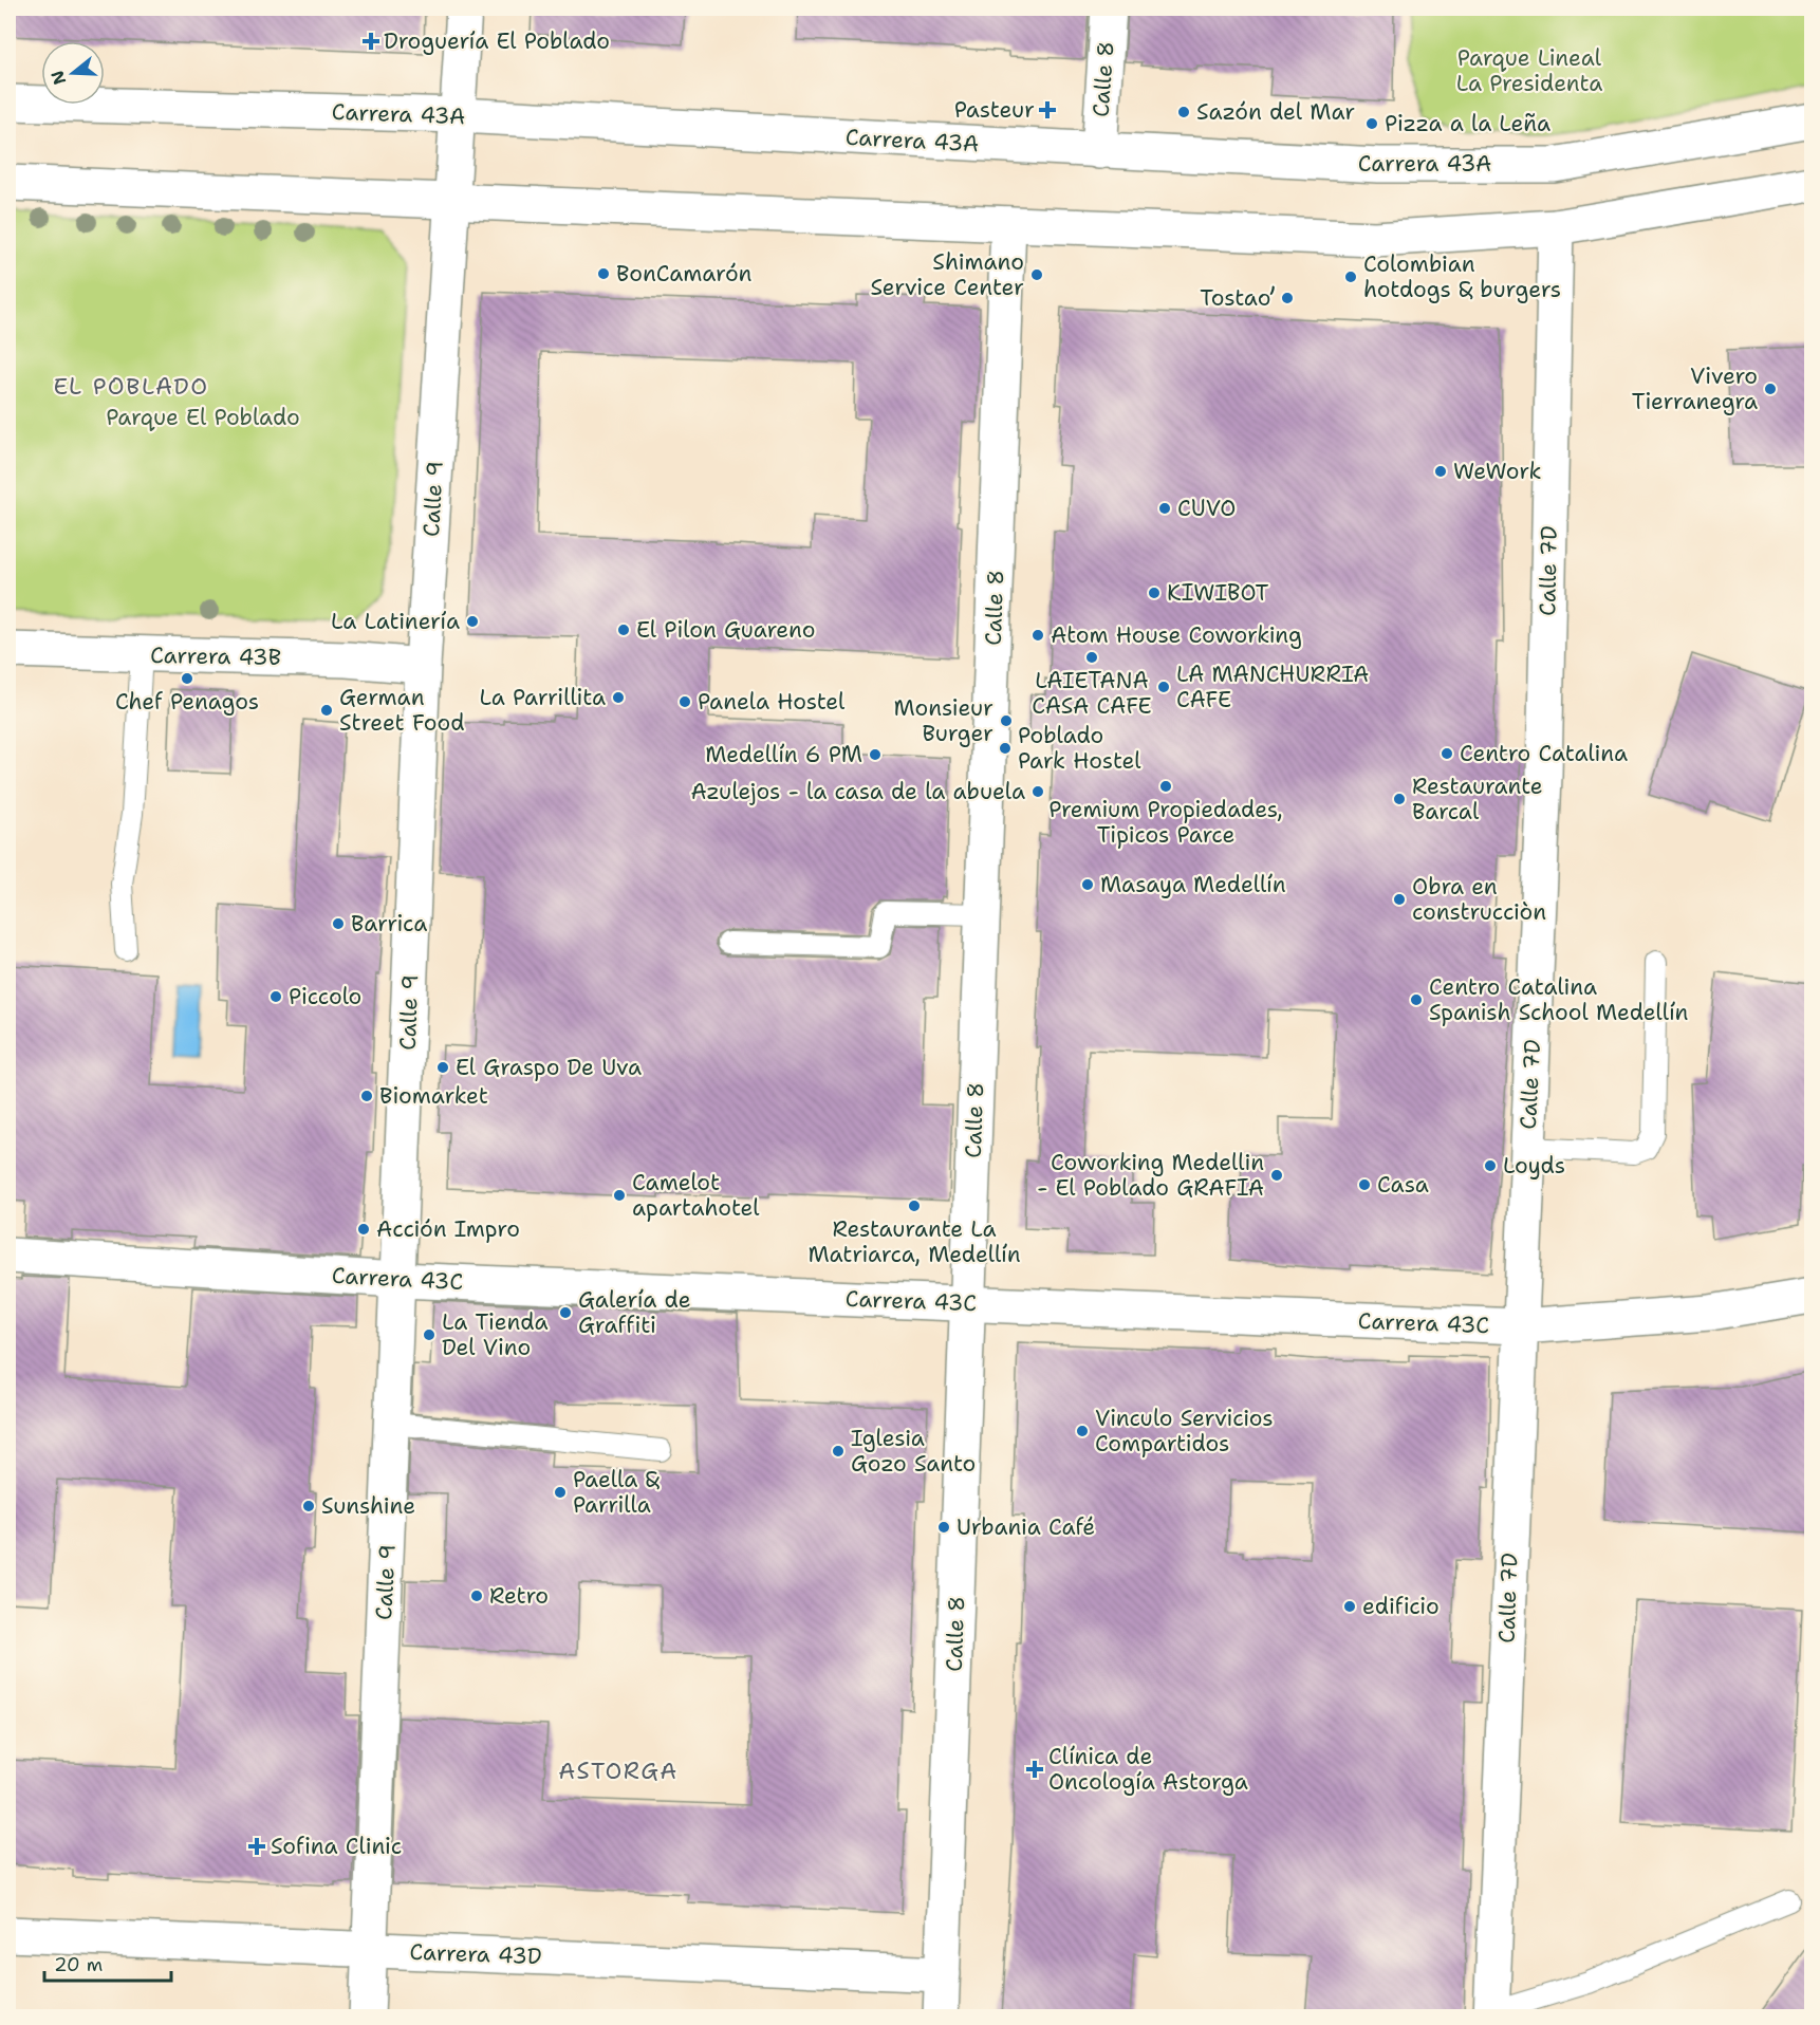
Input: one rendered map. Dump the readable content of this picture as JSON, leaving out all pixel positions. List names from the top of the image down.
{
  "streets": {
    "street": [
      "Calle 8",
      "Carrera 43A",
      "Calle 9",
      "Calle 7D",
      "Carrera 43B",
      "Carrera 43C",
      "Carrera 43D"
    ]
  },
  "crossings": [
    ["Calle 8", "Carrera 43A"],
    ["Calle 8", "Carrera 43C"],
    ["Calle 8", "Carrera 43D"],
    ["Carrera 43A", "Calle 9"],
    ["Calle 9", "Carrera 43B"],
    ["Calle 9", "Carrera 43C"],
    ["Calle 9", "Carrera 43D"],
    ["Calle 7D", "Carrera 43C"]
  ],
  "districts": ["EL POBLADO", "ASTORGA"],
  "parks": ["Parque Lineal La Presidenta", "Parque El Poblado"],
  "places": {
    "health": [
      "Droguería El Poblado",
      "Pasteur",
      "Clínica de Oncología Astorga",
      "Sofina Clinic"
    ],
    "other": [
      "Sazón del Mar",
      "Pizza a la Leña",
      "BonCamarón",
      "Shimano Service Center",
      "Colombian hotdogs & burgers",
      "Tostao’",
      "Vivero Tierranegra",
      "WeWork",
      "CUVO",
      "KIWIBOT",
      "La Latinería",
      "El Pilon Guareno",
      "Atom House Coworking",
      "LAIETANA CASA CAFE",
      "Chef Penagos",
      "LA MANCHURRIA CAFE",
      "La Parrillita",
      "Panela Hostel",
      "German Street Food",
      "Monsieur Burger",
      "Poblado Park Hostel",
      "Centro Catalina",
      "Medellín 6 PM",
      "Premium Propiedades, Tipicos Parce",
      "Azulejos - la casa de la abuela",
      "Restaurante Barcal",
      "Masaya Medellín",
      "Obra en construcciòn",
      "Barrica",
      "Piccolo",
      "Centro Catalina Spanish School Medellín",
      "El Graspo De Uva",
      "Biomarket",
      "Loyds",
      "Coworking Medellin - El Poblado GRAFIA",
      "Casa",
      "Camelot apartahotel",
      "Restaurante La Matriarca, Medellín",
      "Acción Impro",
      "Galería de Graffiti",
      "La Tienda Del Vino",
      "Vinculo Servicios Compartidos",
      "Iglesia Gozo Santo",
      "Paella & Parrilla",
      "Sunshine",
      "Urbania Café",
      "Retro",
      "edificio"
    ]
  },
  "scale_bar": "20 m",
  "north": "left"
}
